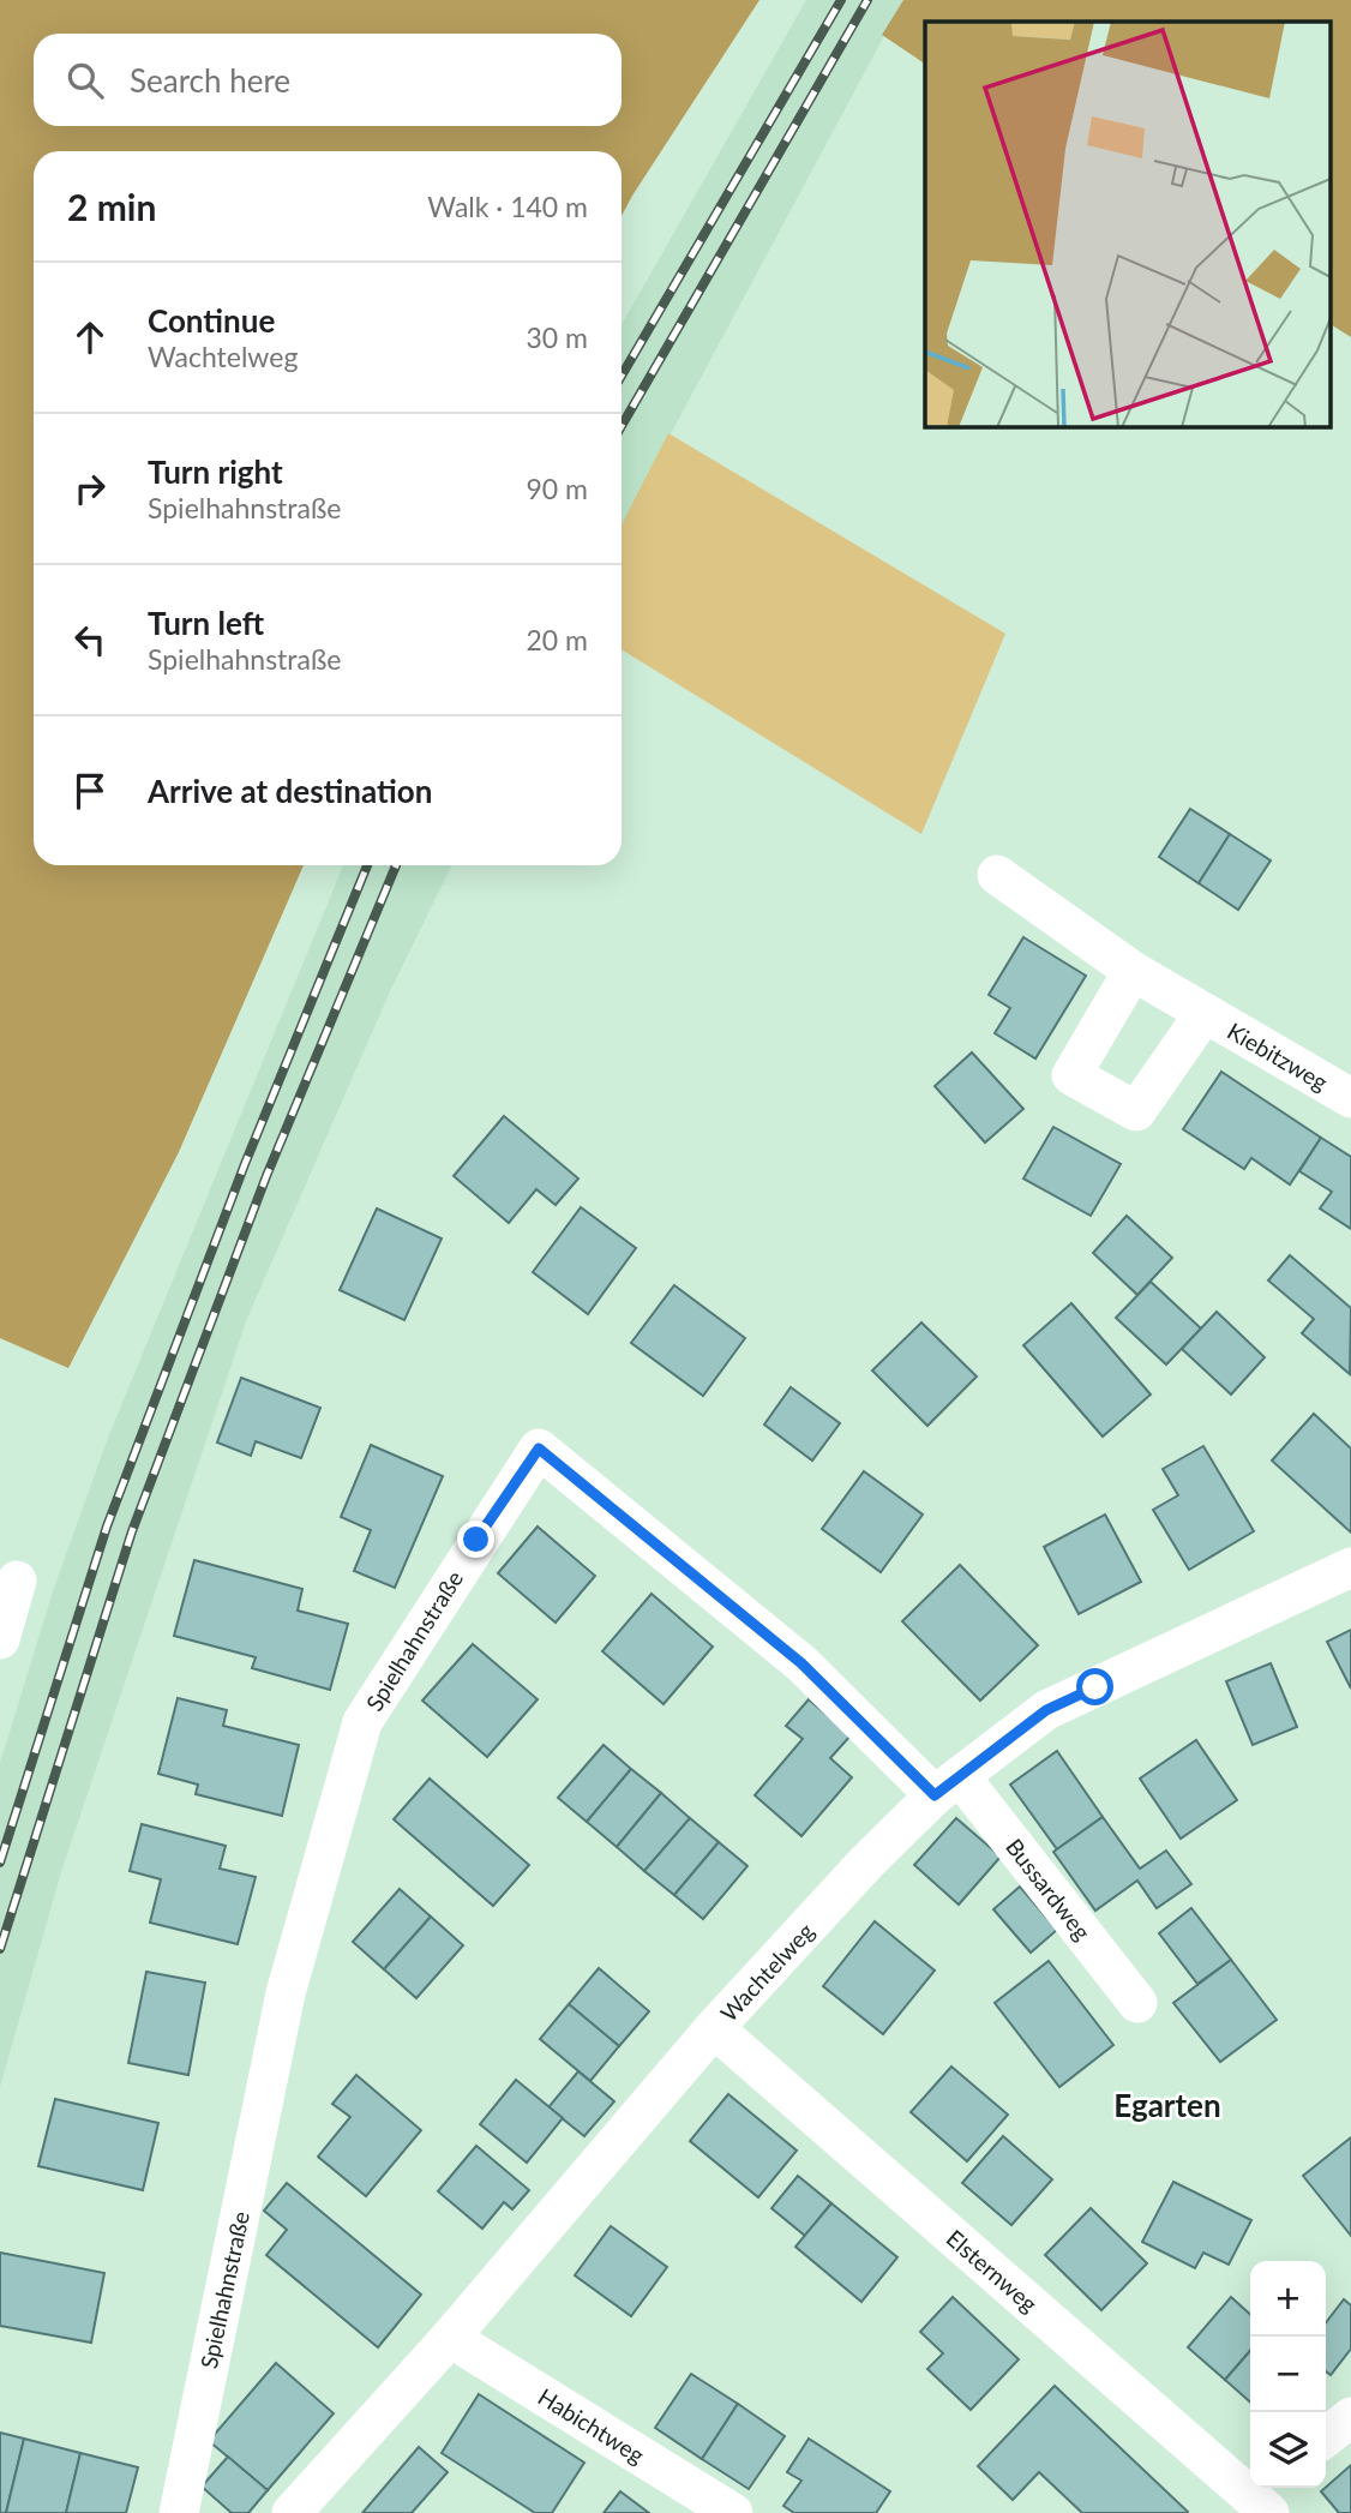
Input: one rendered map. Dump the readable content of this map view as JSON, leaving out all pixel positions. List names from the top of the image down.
{
  "streets": {
    "street": [
      "Kiebitzweg",
      "Spielhahnstraße",
      "Bussardweg",
      "Wachtelweg",
      "Elsternweg",
      "Habichtweg"
    ]
  },
  "crossings": [
    ["Spielhahnstraße", "Bussardweg"],
    ["Spielhahnstraße", "Wachtelweg"],
    ["Bussardweg", "Wachtelweg"],
    ["Wachtelweg", "Elsternweg"],
    ["Wachtelweg", "Habichtweg"]
  ],
  "districts": ["Egarten"],
  "page": {
    "search": "Search here",
    "heading": ["2 min", "Walk · 140 m"],
    "list": [
      ["Continue", "Wachtelweg", "30 m"],
      ["Turn right", "Spielhahnstraße", "90 m"],
      ["Turn left", "Spielhahnstraße", "20 m"],
      "Arrive at destination"
    ],
    "map_buttons": ["+", "−"]
  }
}
